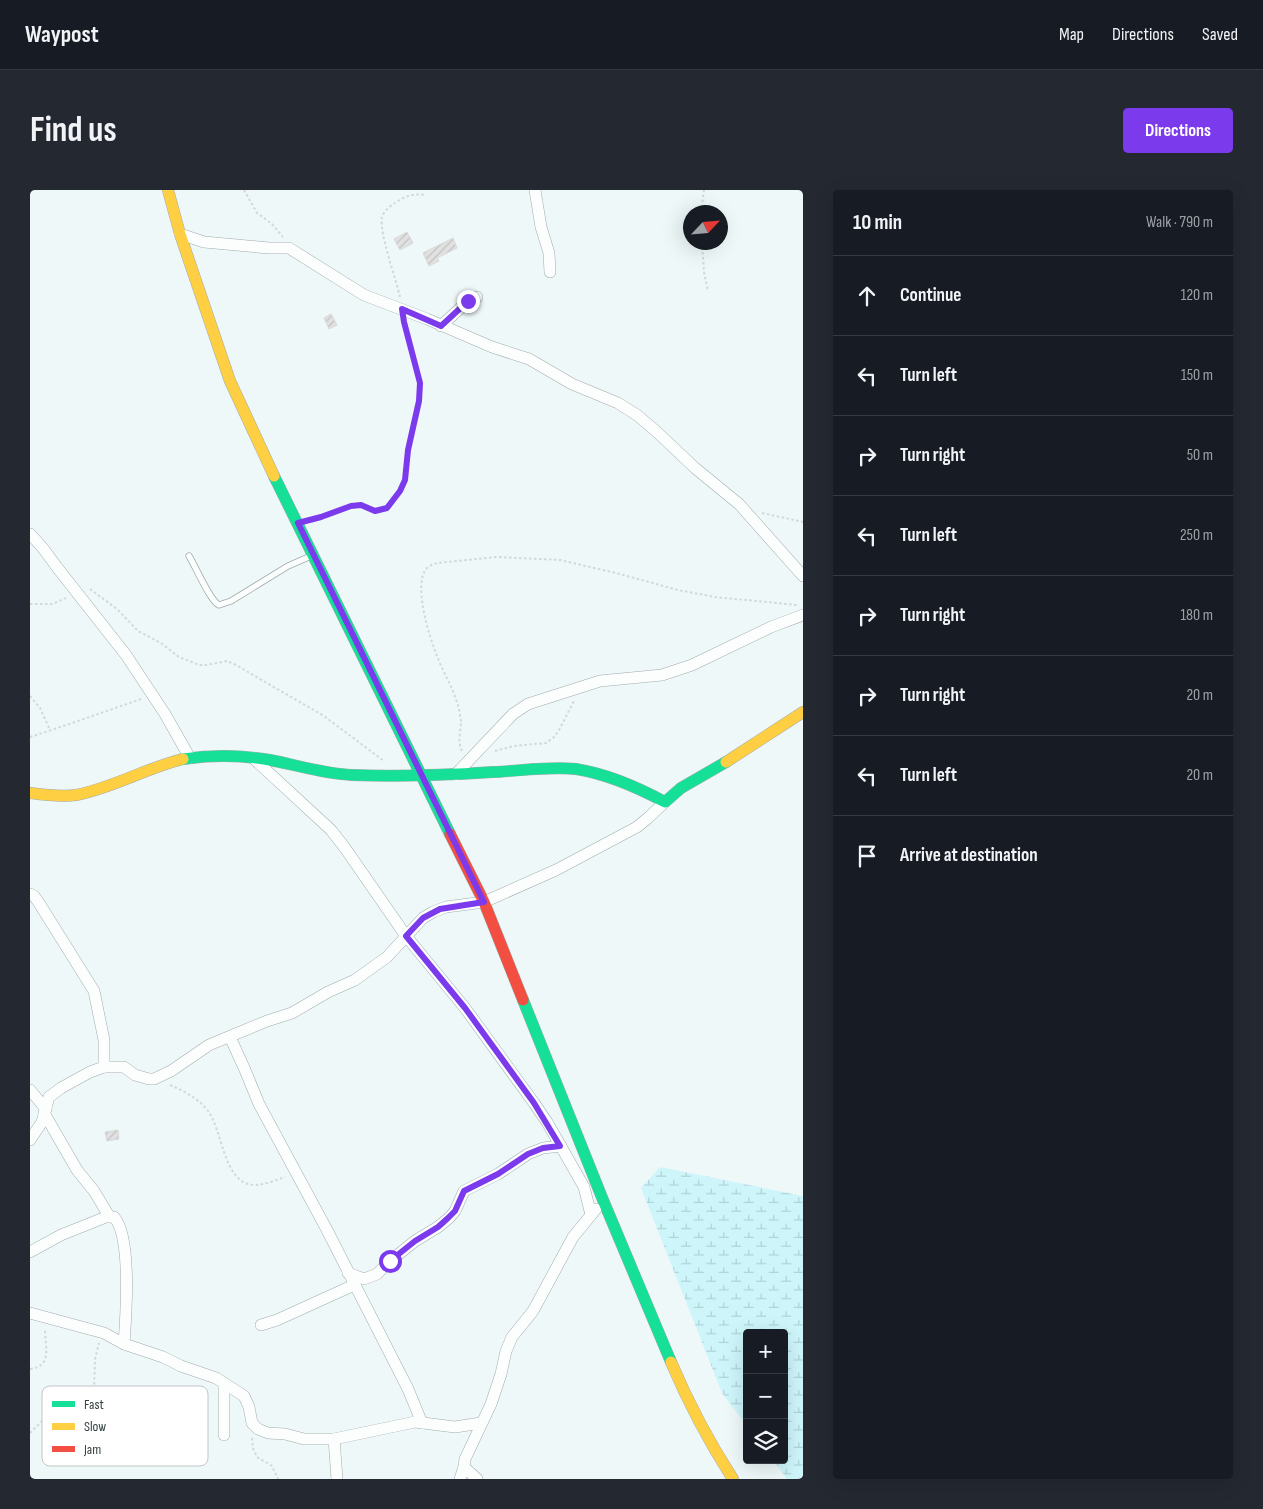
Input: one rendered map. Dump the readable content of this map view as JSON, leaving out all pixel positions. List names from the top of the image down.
{
  "legend": ["Fast", "Slow", "Jam"],
  "north": "top right",
  "page": {
    "header": "Waypost",
    "nav": ["Map", "Directions", "Saved"],
    "buttons": "Directions",
    "title": "Find us",
    "heading": ["10 min", "Walk · 790 m"],
    "list": [
      ["Continue", "120 m"],
      ["Turn left", "150 m"],
      ["Turn right", "50 m"],
      ["Turn left", "250 m"],
      ["Turn right", "180 m"],
      ["Turn right", "20 m"],
      ["Turn left", "20 m"],
      "Arrive at destination"
    ],
    "map_buttons": ["+", "−"]
  }
}
